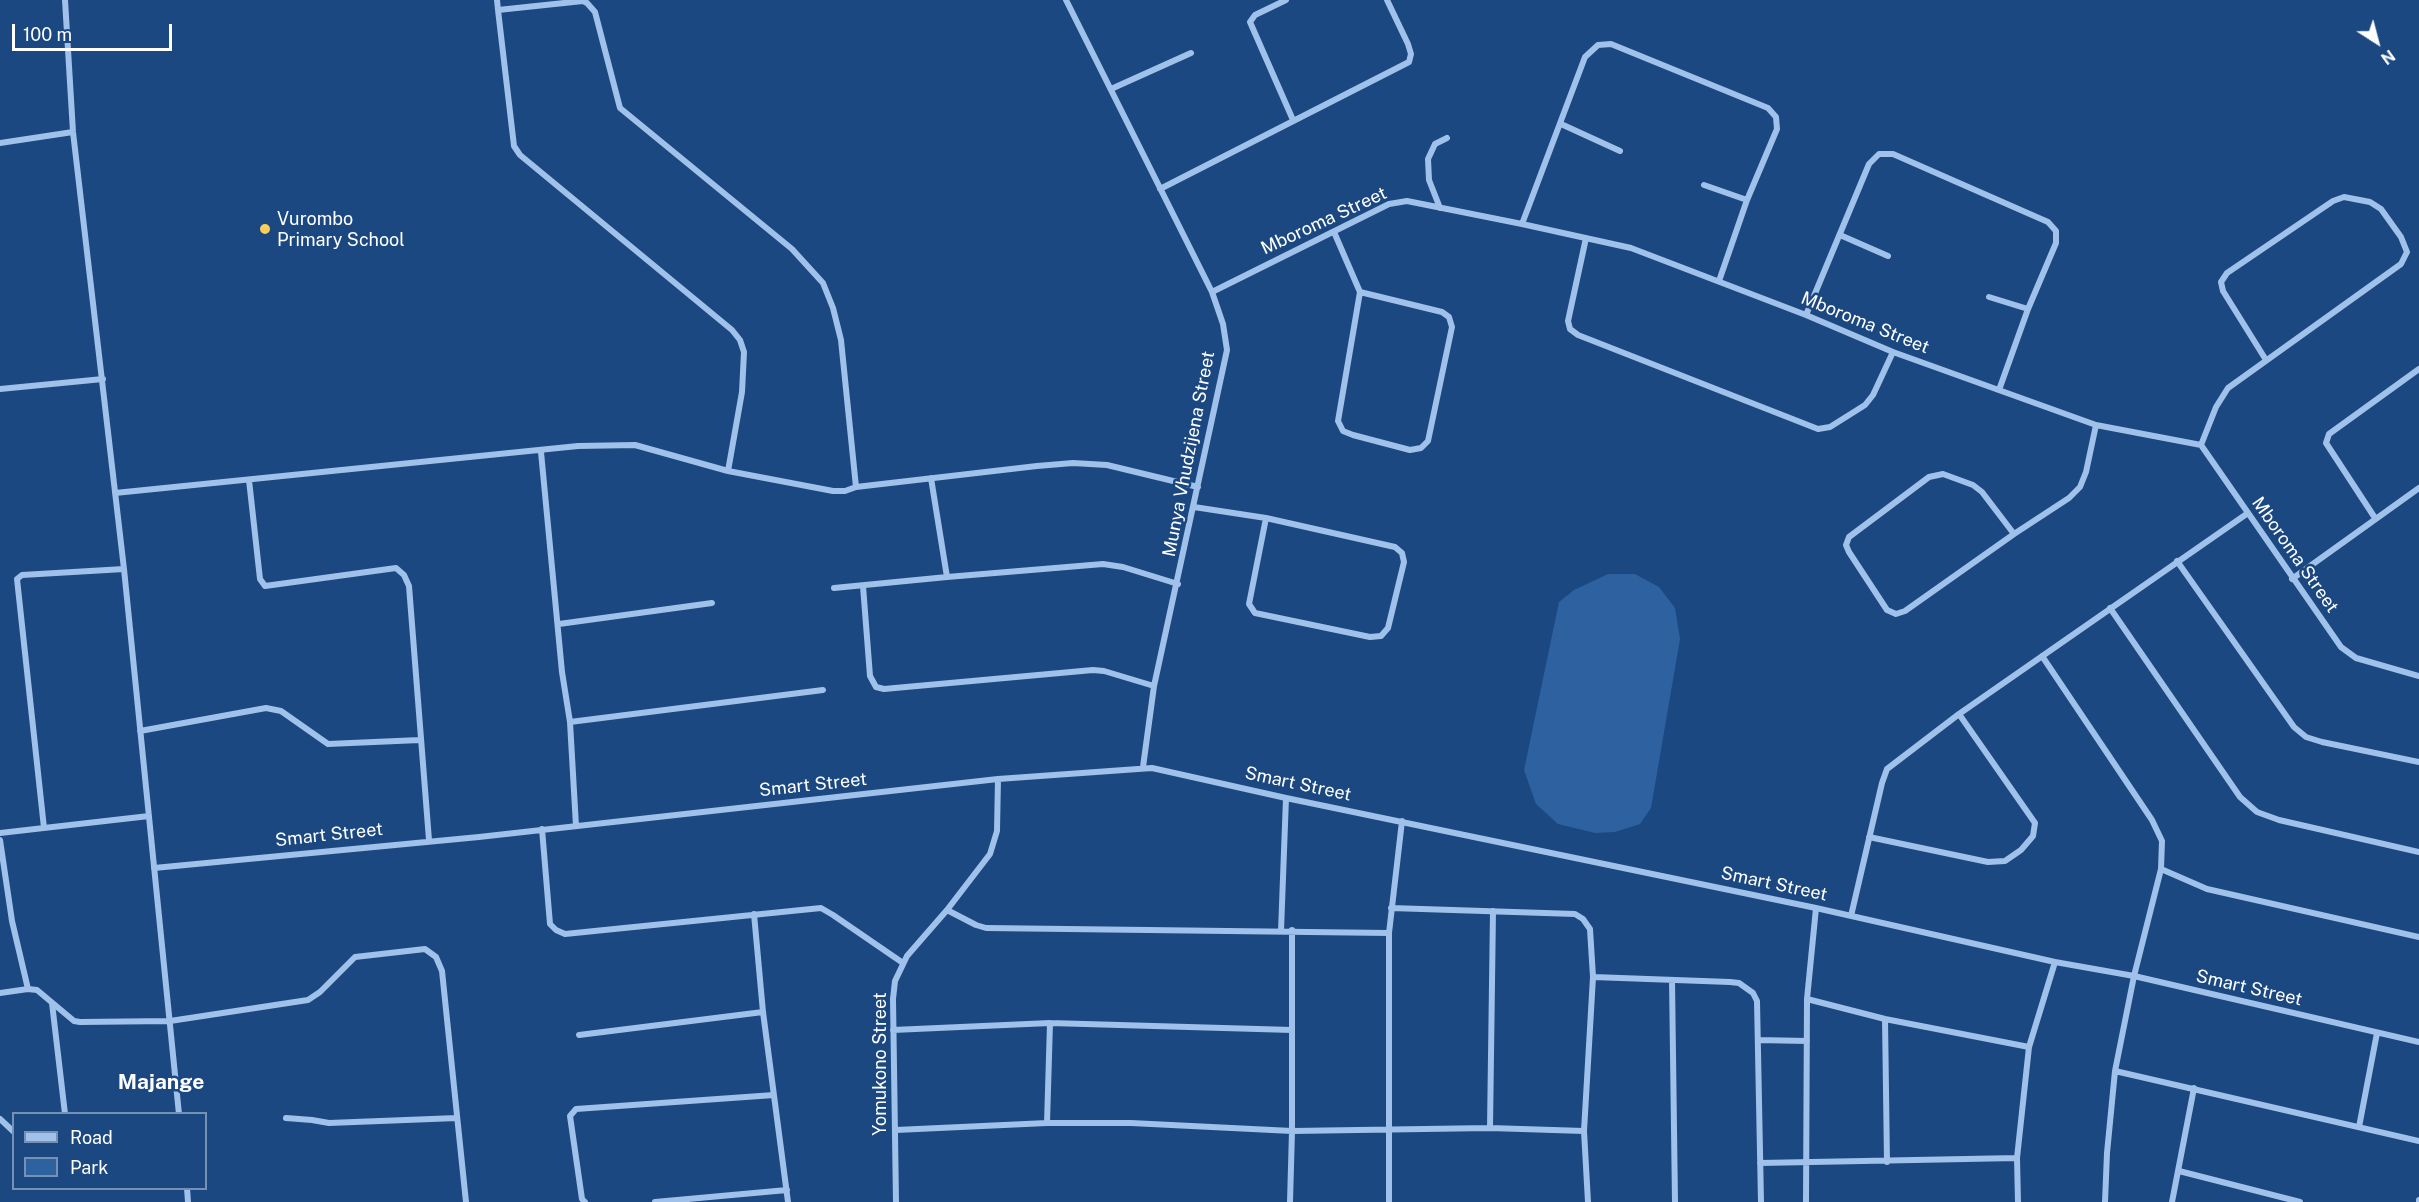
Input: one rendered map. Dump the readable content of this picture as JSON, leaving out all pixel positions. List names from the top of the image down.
{
  "streets": {
    "street": [
      "Mboroma Street",
      "Munya Vhudzijena Street",
      "Smart Street",
      "Yomukono Street"
    ]
  },
  "crossings": [
    ["Mboroma Street", "Munya Vhudzijena Street"],
    ["Munya Vhudzijena Street", "Smart Street"],
    ["Smart Street", "Yomukono Street"]
  ],
  "districts": ["Majange"],
  "places": ["Vurombo Primary School"],
  "legend": ["Road", "Park"],
  "scale_bar": "100 m",
  "north": "bottom right"
}
